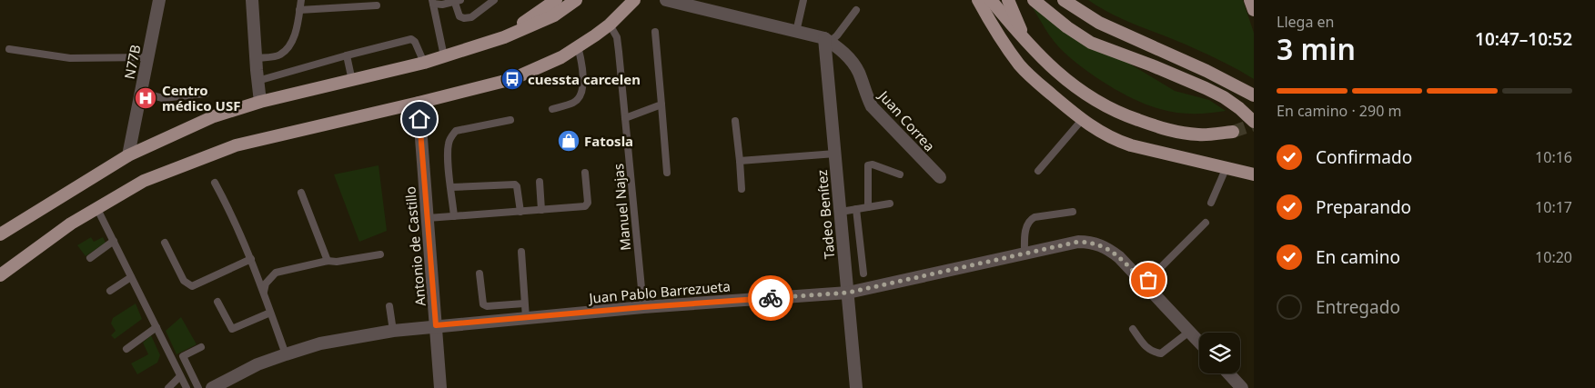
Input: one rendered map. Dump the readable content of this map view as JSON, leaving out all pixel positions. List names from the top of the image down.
{
  "streets": {
    "street": [
      "N77B",
      "Juan Correa",
      "Tadeo Benítez",
      "Antonio de Castillo",
      "Juan Pablo Barrezueta"
    ],
    "lane": ["Manuel Najas"]
  },
  "crossings": [
    ["Juan Correa", "Tadeo Benítez"],
    ["Manuel Najas", "Juan Pablo Barrezueta"],
    ["Tadeo Benítez", "Juan Pablo Barrezueta"],
    ["Antonio de Castillo", "Juan Pablo Barrezueta"]
  ],
  "places": {
    "bus stop": ["cuessta carcelen"],
    "hospital": ["Centro médico USF"],
    "shop": ["Fatosla"]
  },
  "page": {
    "heading": ["3 min", "Llega en", "10:47–10:52"],
    "bar": "En camino · 290 m",
    "list": [
      ["Confirmado", "10:16"],
      ["Preparando", "10:17"],
      ["En camino", "10:20"],
      "Entregado"
    ]
  }
}
